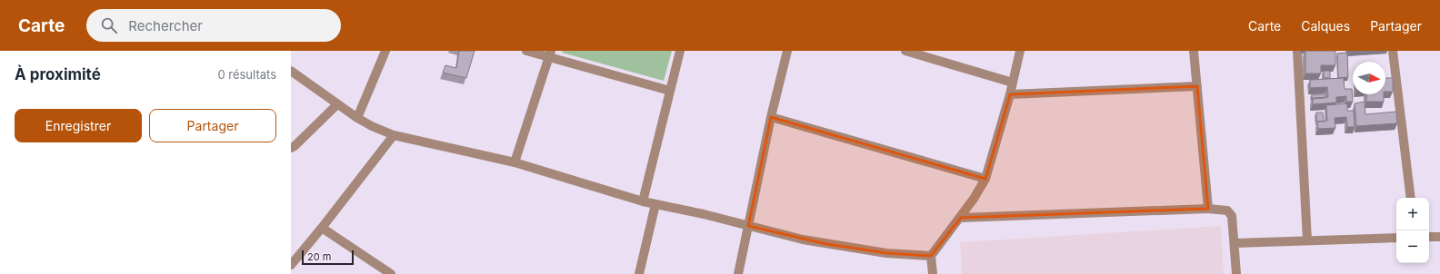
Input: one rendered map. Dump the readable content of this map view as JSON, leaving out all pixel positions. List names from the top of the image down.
{
  "scale_bar": "20 m",
  "north": "right",
  "page": {
    "header": "Carte",
    "search": "Rechercher",
    "nav": ["Carte", "Calques", "Partager"],
    "heading": ["À proximité", "0 résultats"],
    "buttons": ["Enregistrer", "Partager"],
    "map_buttons": ["+", "−"],
    "scale": "20 m"
  }
}
